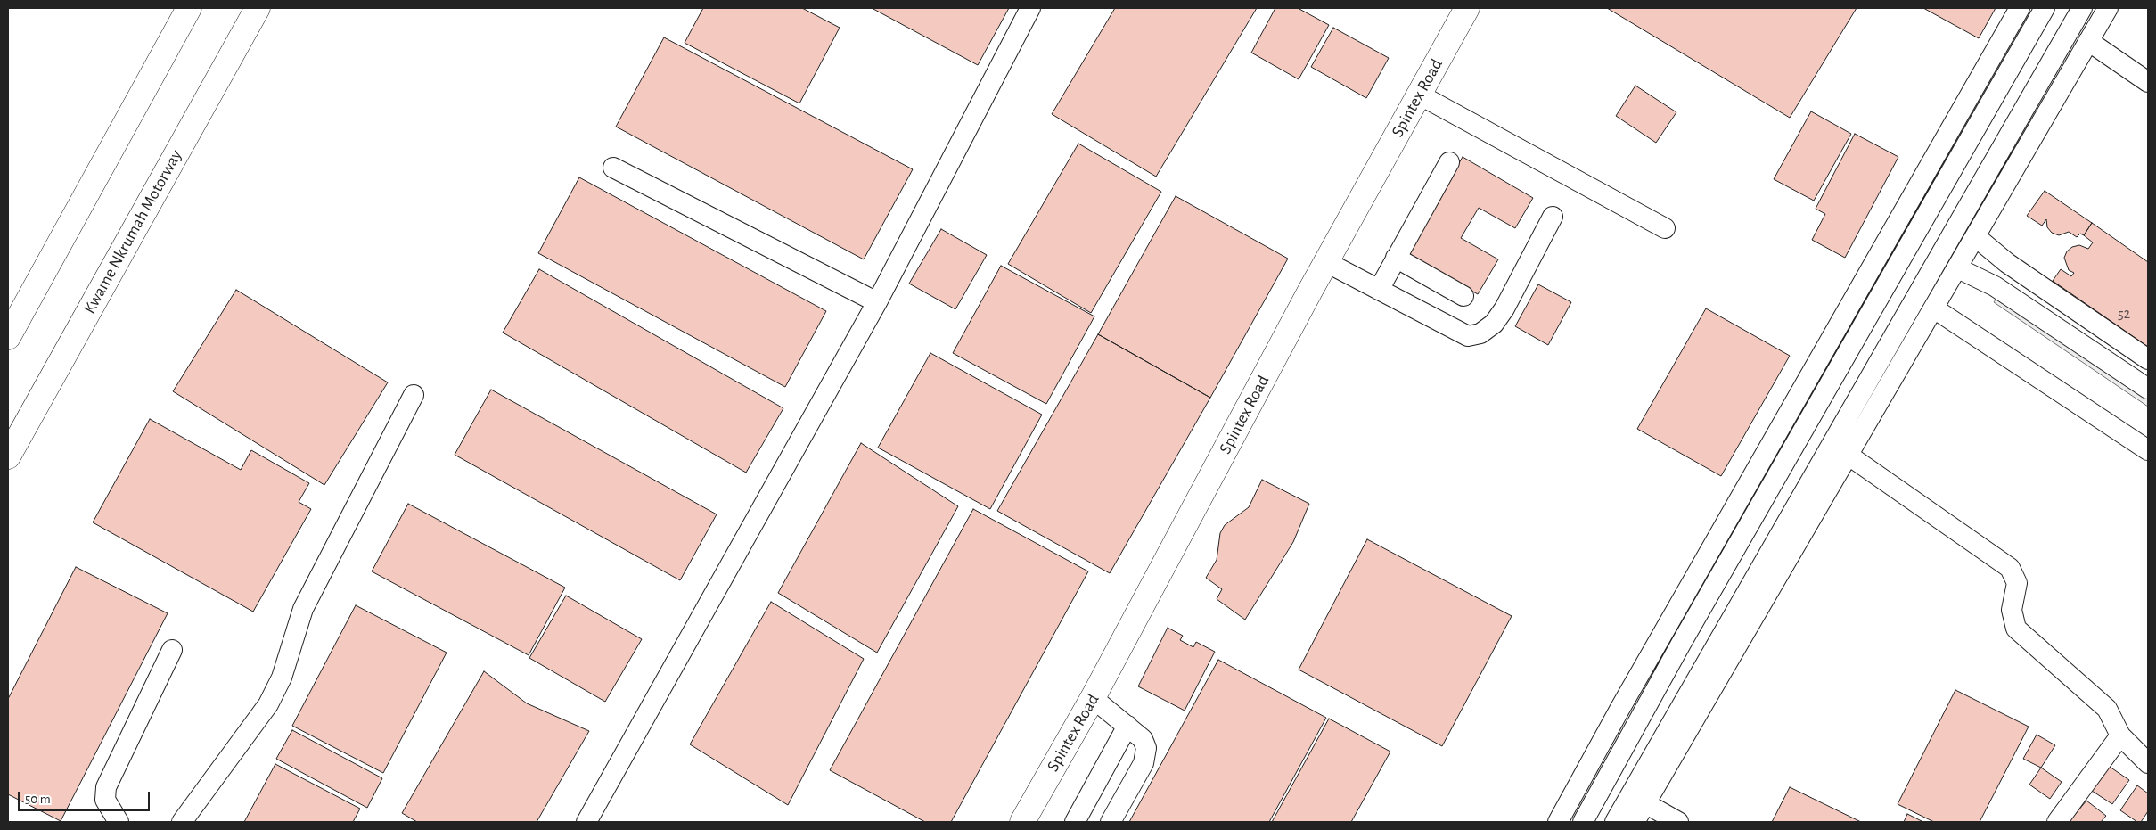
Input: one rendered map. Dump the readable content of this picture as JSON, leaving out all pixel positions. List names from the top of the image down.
{
  "streets": {
    "main road": ["Spintex Road", "Kwame Nkrumah Motorway"]
  },
  "house_numbers": ["52"],
  "scale_bar": "50 m"
}
